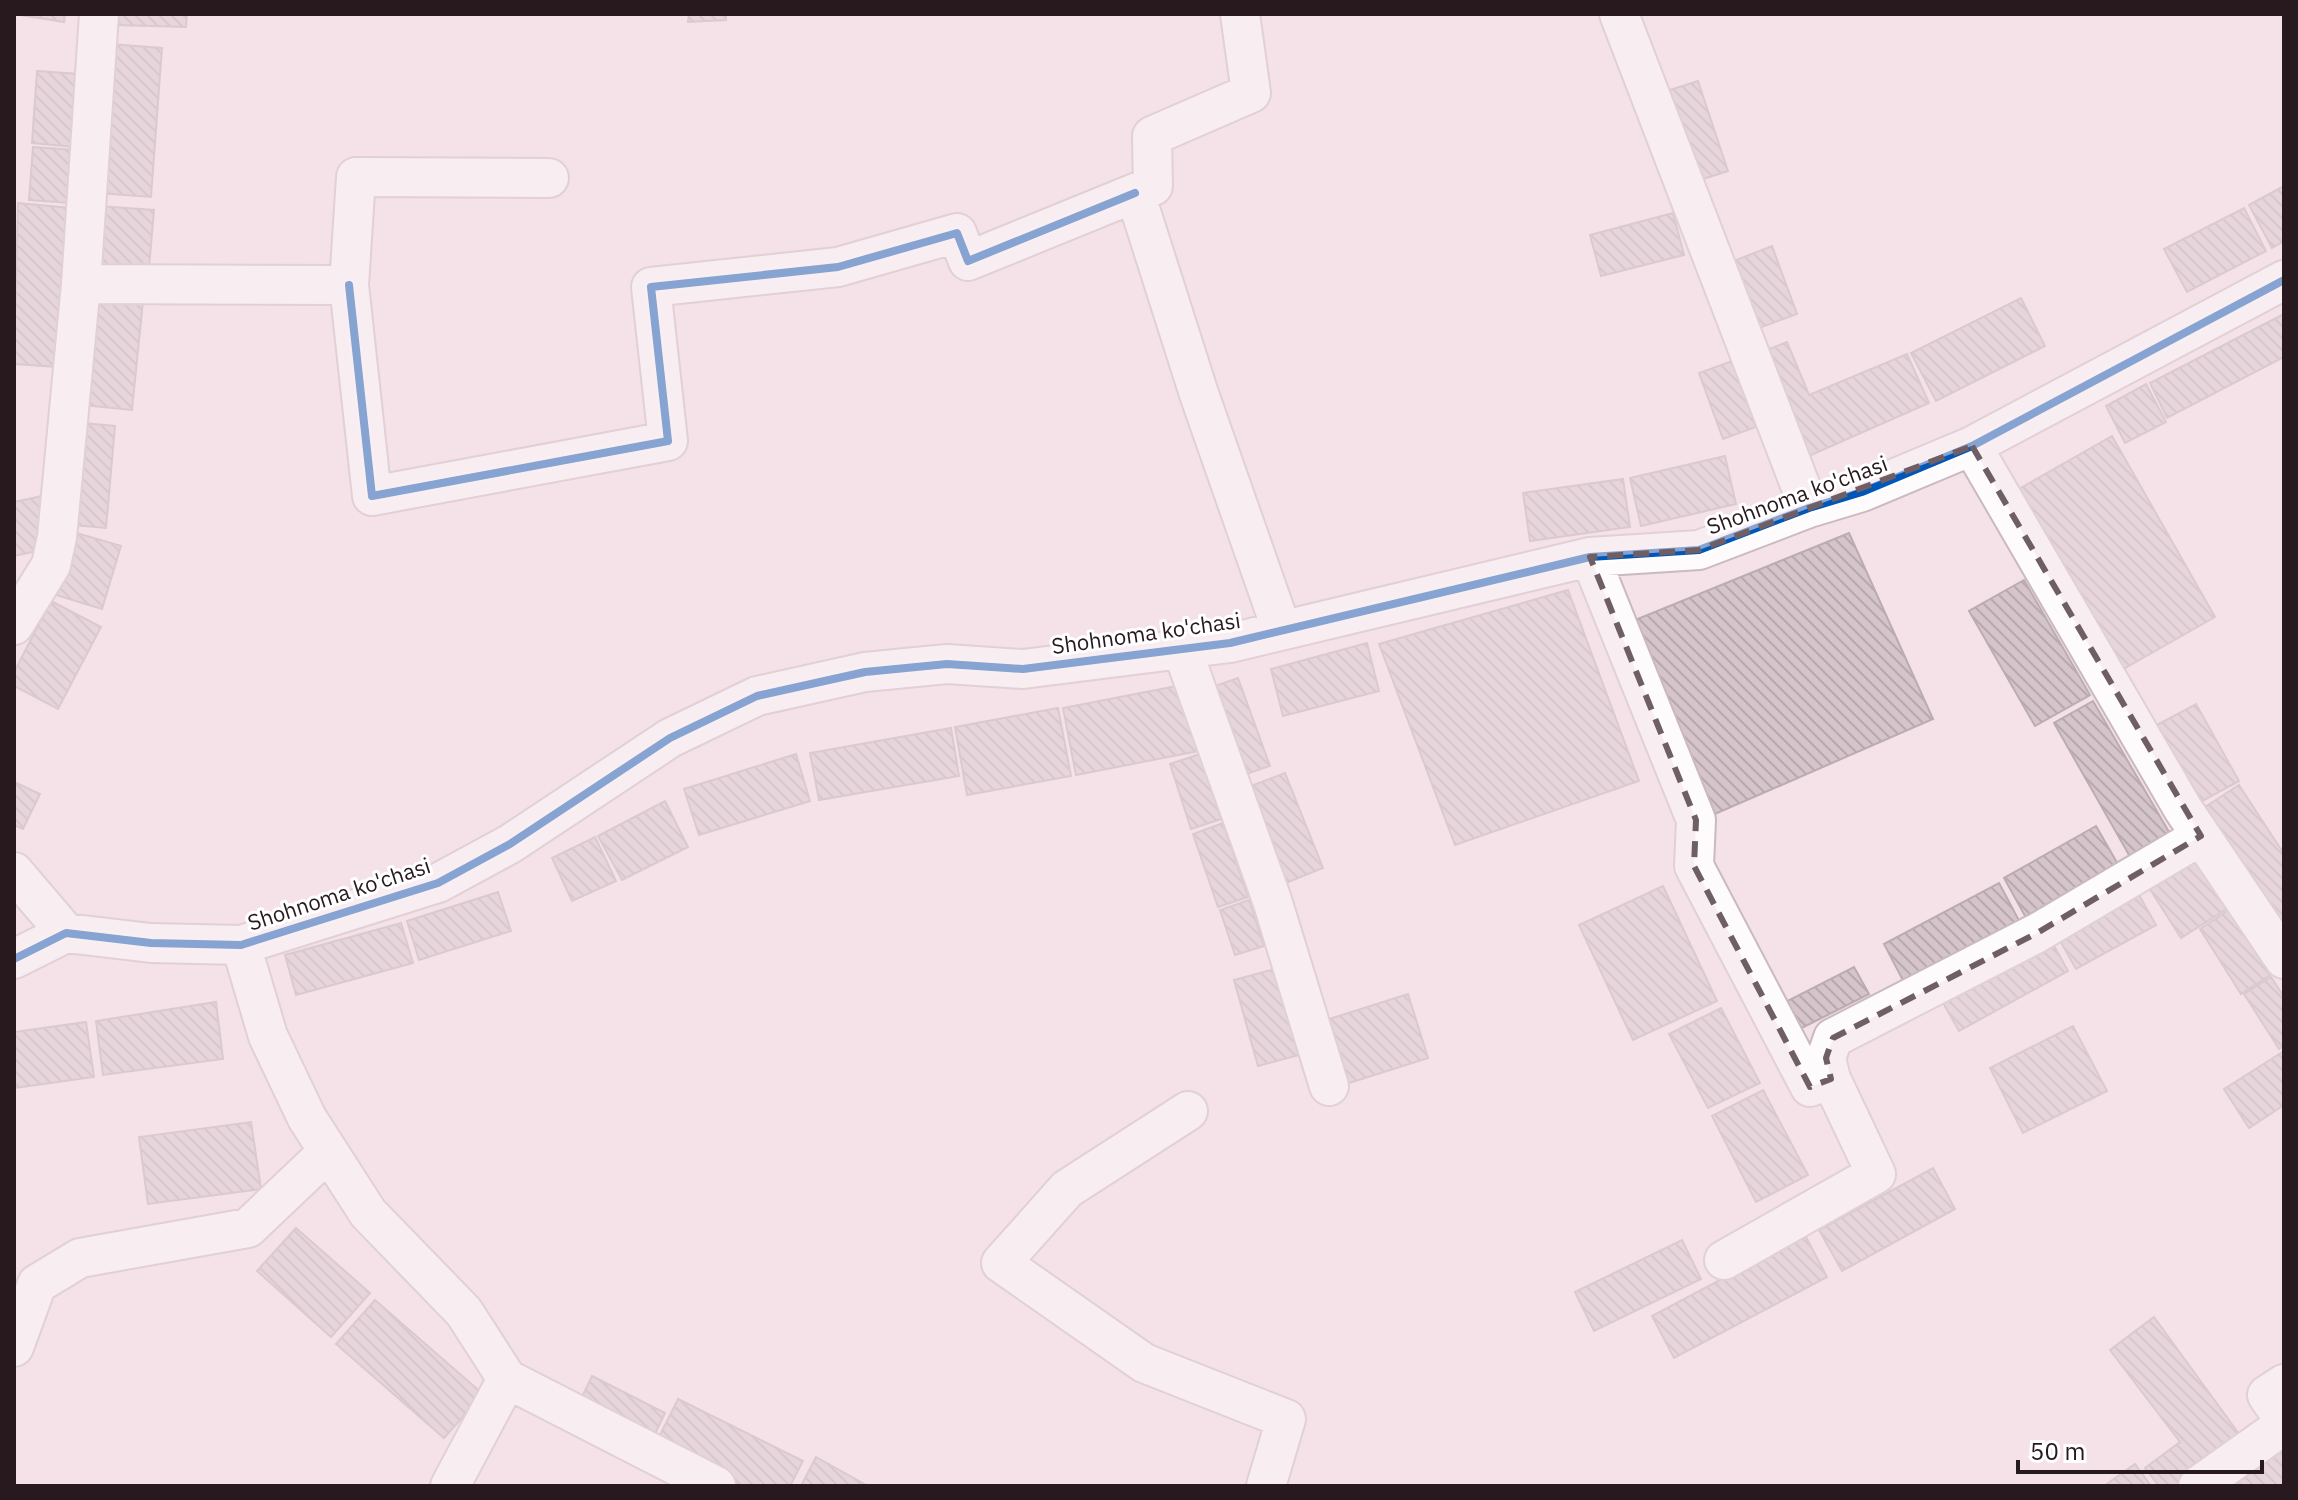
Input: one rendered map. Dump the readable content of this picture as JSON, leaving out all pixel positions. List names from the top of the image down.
{
  "streets": {
    "street": ["Shohnoma ko'chasi"]
  },
  "scale_bar": "50 m"
}
